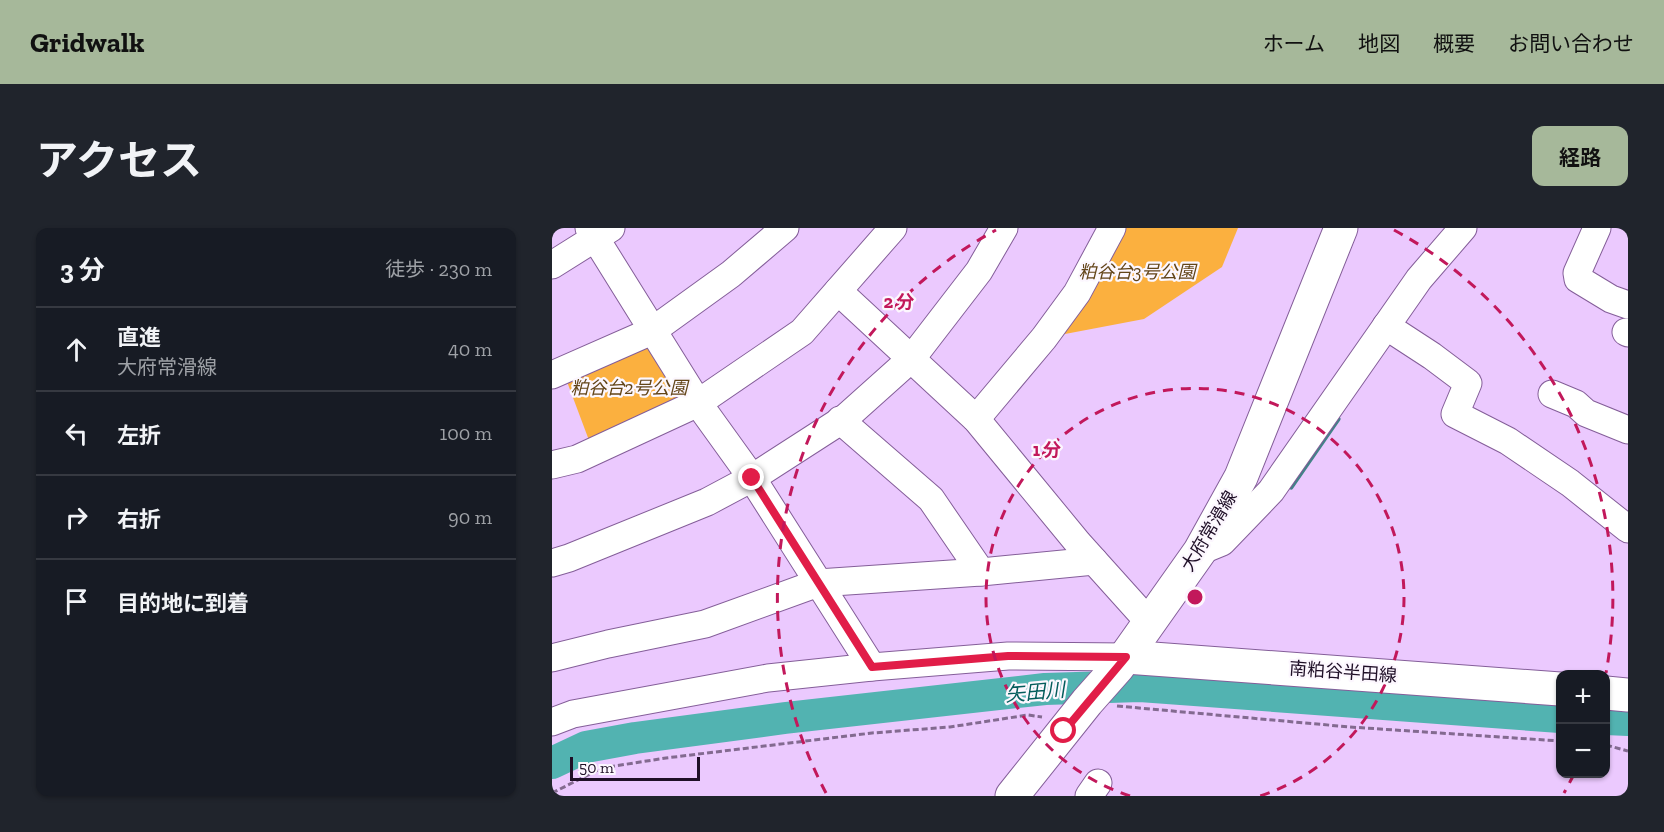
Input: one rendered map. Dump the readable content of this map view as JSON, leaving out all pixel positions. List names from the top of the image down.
{
  "streets": {
    "main road": ["大府常滑線", "南粕谷半田線"]
  },
  "crossings": [
    ["大府常滑線", "南粕谷半田線"]
  ],
  "water": ["矢田川"],
  "parks": ["粕谷台3号公園", "粕谷台2号公園"],
  "scale_bar": "50 m",
  "page": {
    "header": "Gridwalk",
    "nav": [
      "ホーム",
      "地図",
      "概要",
      "お問い合わせ"
    ],
    "title": "アクセス",
    "buttons": "経路",
    "heading": ["3 分", "徒歩 · 230 m"],
    "list": [
      ["直進", "大府常滑線", "40 m"],
      ["左折", "100 m"],
      ["右折", "90 m"],
      "目的地に到着"
    ],
    "map_buttons": ["+", "−"],
    "scale": "50 m"
  },
  "rings": ["2 分", "1 分"]
}
